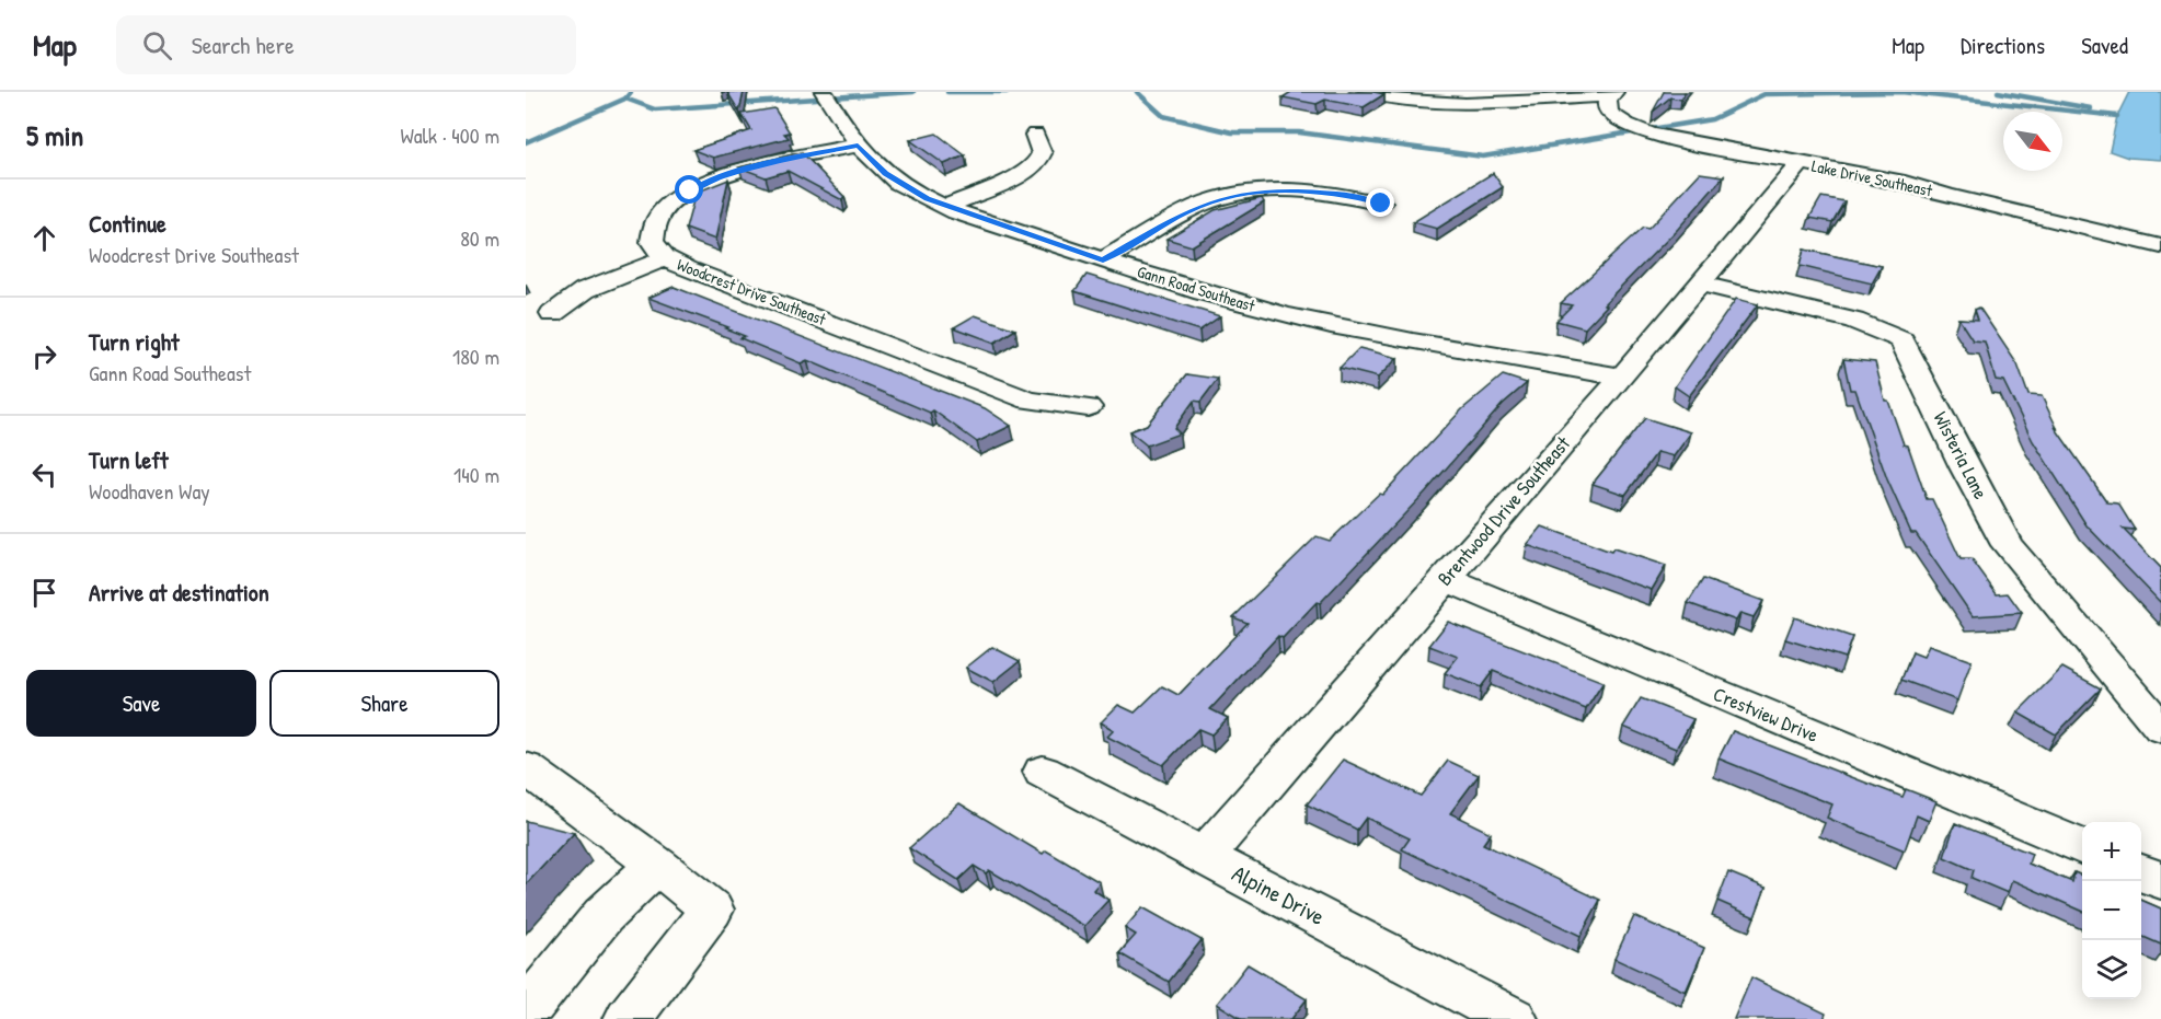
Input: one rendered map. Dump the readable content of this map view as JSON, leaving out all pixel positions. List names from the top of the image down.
{
  "streets": {
    "street": [
      "Lake Drive Southeast",
      "Gann Road Southeast",
      "Woodcrest Drive Southeast",
      "Wisteria Lane",
      "Brentwood Drive Southeast",
      "Crestview Drive",
      "Alpine Drive"
    ]
  },
  "crossings": [
    ["Lake Drive Southeast", "Brentwood Drive Southeast"],
    ["Gann Road Southeast", "Woodcrest Drive Southeast"],
    ["Gann Road Southeast", "Brentwood Drive Southeast"],
    ["Wisteria Lane", "Brentwood Drive Southeast"],
    ["Brentwood Drive Southeast", "Crestview Drive"],
    ["Brentwood Drive Southeast", "Alpine Drive"]
  ],
  "north": "bottom right",
  "page": {
    "header": "Map",
    "search": "Search here",
    "nav": ["Map", "Directions", "Saved"],
    "heading": ["5 min", "Walk · 400 m"],
    "list": [
      ["Continue", "Woodcrest Drive Southeast", "80 m"],
      ["Turn right", "Gann Road Southeast", "180 m"],
      ["Turn left", "Woodhaven Way", "140 m"],
      "Arrive at destination"
    ],
    "buttons": ["Save", "Share"],
    "map_buttons": ["+", "−"]
  }
}
